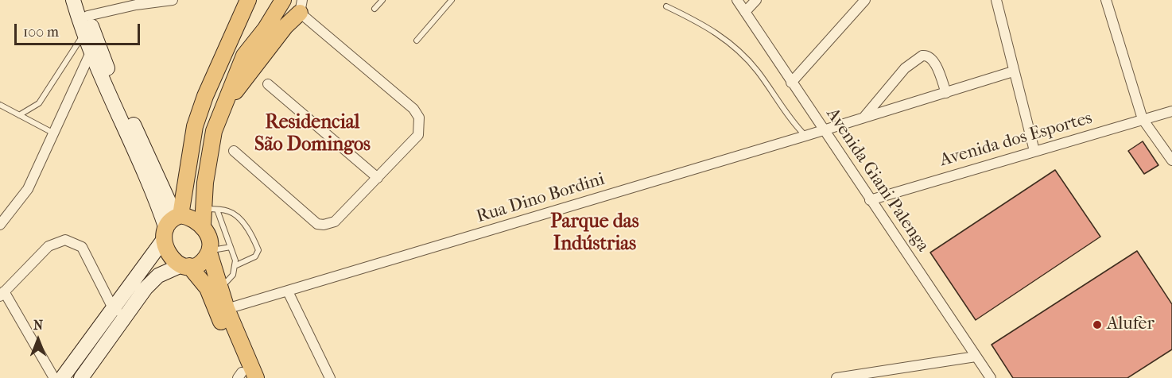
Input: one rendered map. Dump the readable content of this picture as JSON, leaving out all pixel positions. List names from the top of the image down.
{
  "streets": {
    "street": ["Avenida dos Esportes", "Avenida Giani Palenga", "Rua Dino Bordini"]
  },
  "crossings": [
    ["Avenida dos Esportes", "Avenida Giani Palenga"],
    ["Avenida Giani Palenga", "Rua Dino Bordini"]
  ],
  "districts": ["Residencial São Domingos", "Parque das Indústrias"],
  "places": ["Alufer"],
  "scale_bar": "100 m",
  "north": "top"
}
